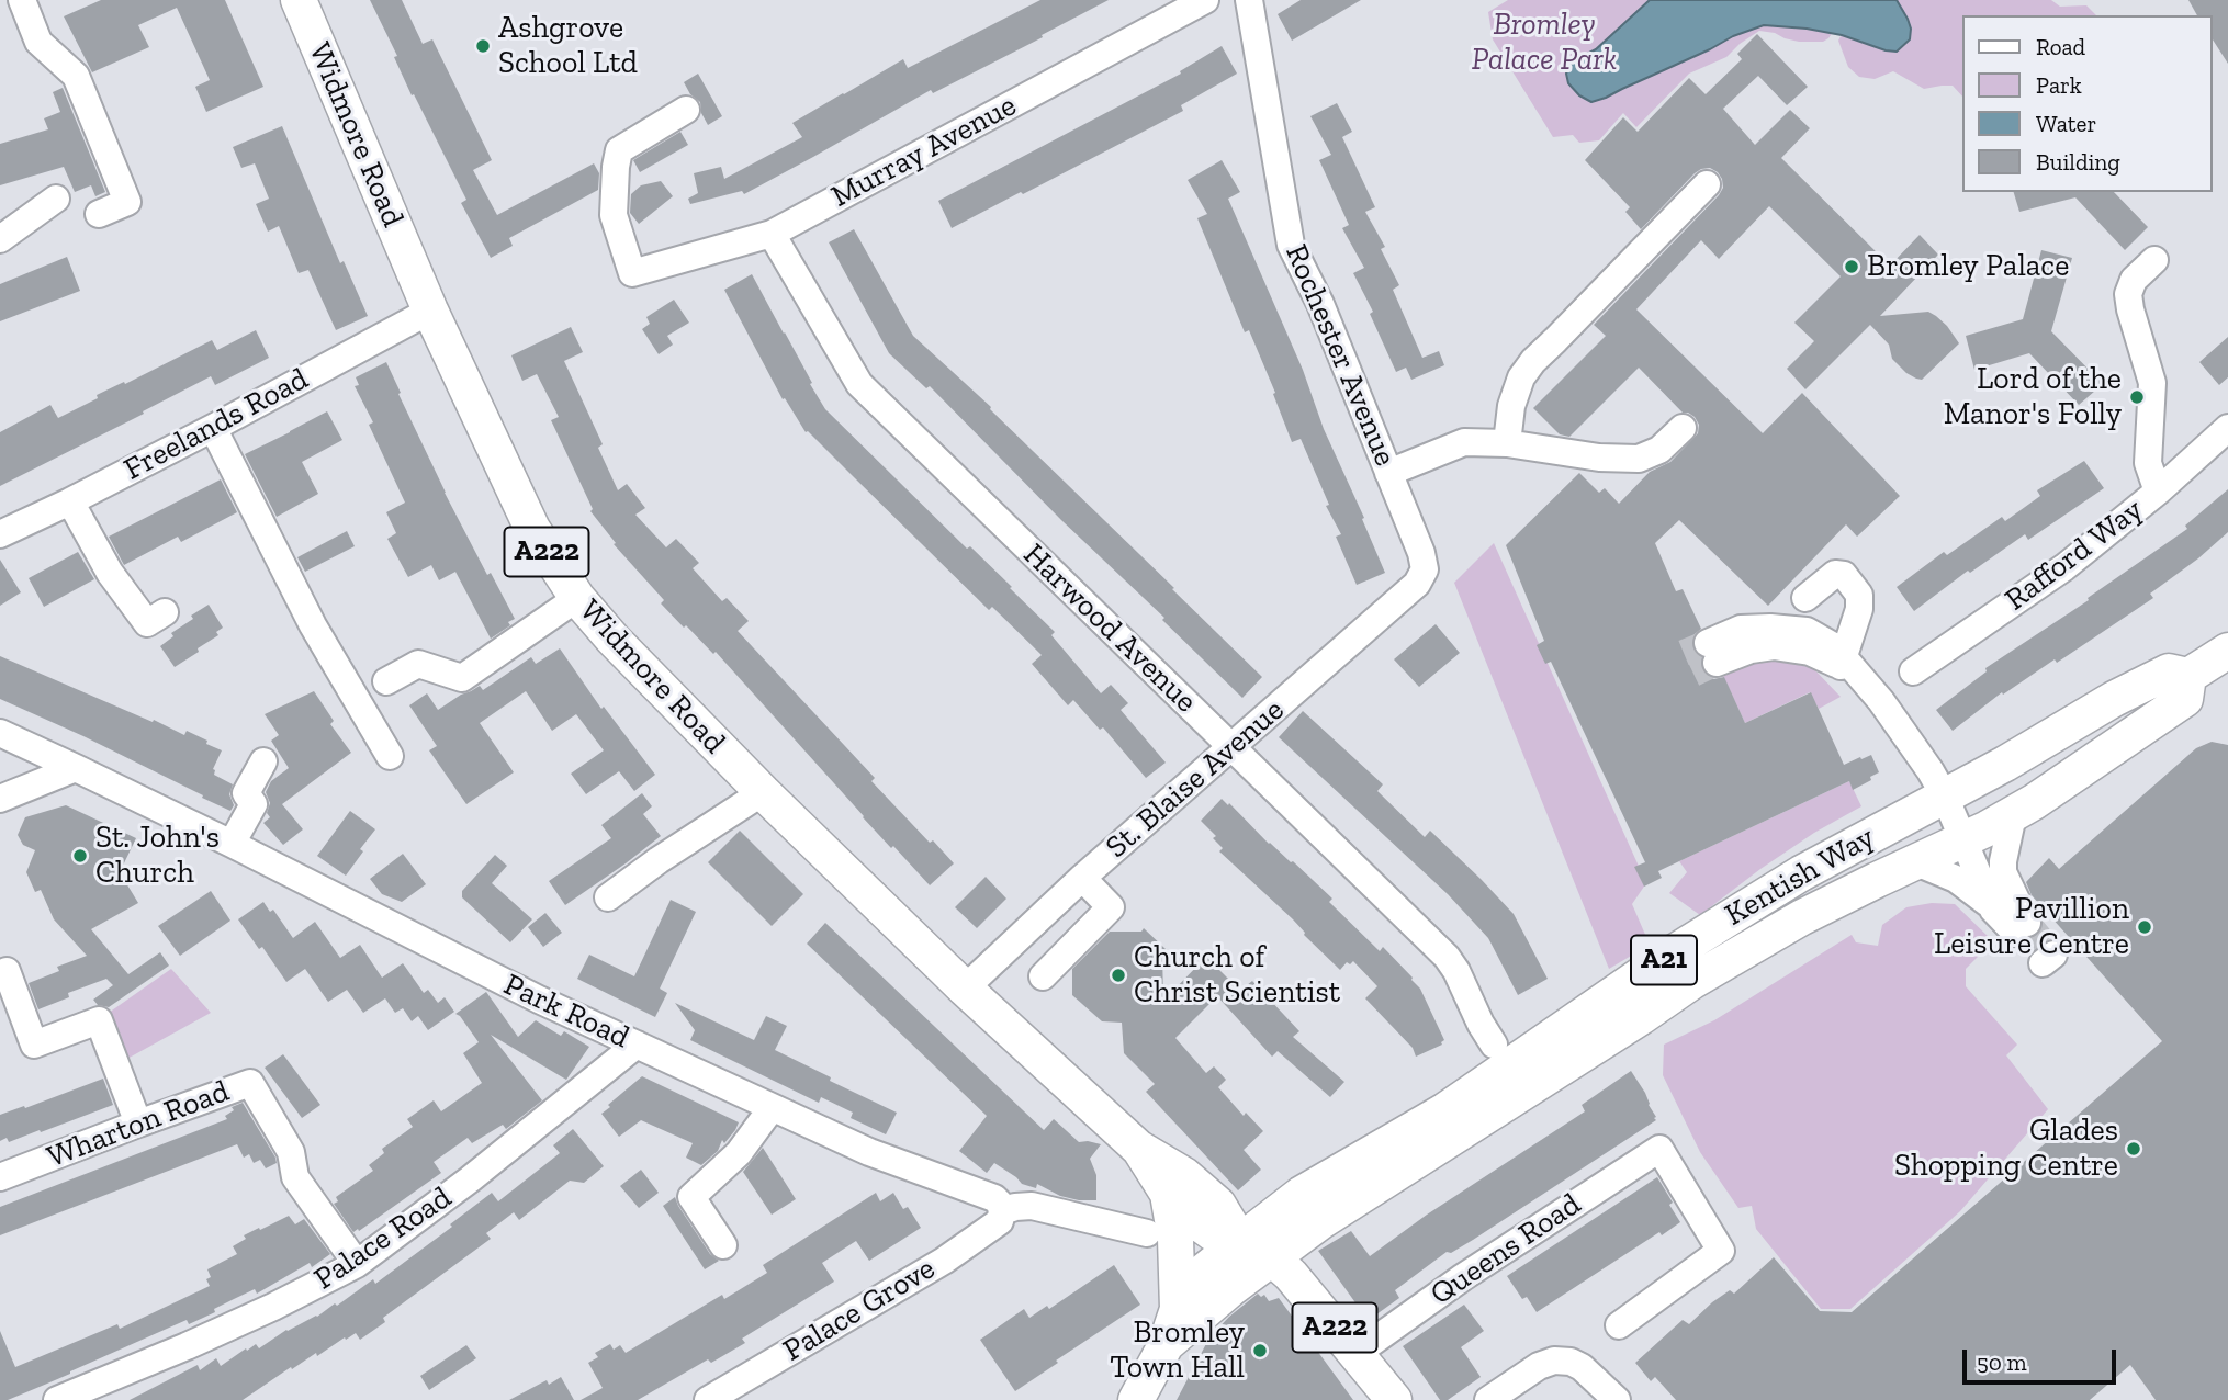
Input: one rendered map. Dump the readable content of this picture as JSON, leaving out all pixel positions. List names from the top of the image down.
{
  "streets": {
    "main road": [
      "Widmore Road",
      "A222",
      "Kentish Way",
      "A21"
    ],
    "street": [
      "Murray Avenue",
      "Rochester Avenue",
      "Freelands Road",
      "Rafford Way",
      "Harwood Avenue",
      "St. Blaise Avenue",
      "Park Road",
      "Wharton Road",
      "Palace Road",
      "Queens Road",
      "Palace Grove"
    ]
  },
  "crossings": [
    ["Widmore Road", "Freelands Road"],
    ["Widmore Road", "St. Blaise Avenue"],
    ["Widmore Road", "Kentish Way"],
    ["Widmore Road", "A21"],
    ["Widmore Road", "Queens Road"],
    ["Murray Avenue", "Harwood Avenue"],
    ["Rochester Avenue", "St. Blaise Avenue"],
    ["Harwood Avenue", "St. Blaise Avenue"],
    ["Kentish Way", "A21"],
    ["Park Road", "Palace Road"],
    ["Park Road", "Palace Grove"],
    ["Wharton Road", "Palace Road"]
  ],
  "parks": ["Bromley Palace Park"],
  "places": [
    "Ashgrove School Ltd",
    "Bromley Palace",
    "Lord of the Manor's Folly",
    "St. John's Church",
    "Pavillion Leisure Centre",
    "Church of Christ Scientist",
    "Glades Shopping Centre",
    "Bromley Town Hall"
  ],
  "legend": [
    "Road",
    "Park",
    "Water",
    "Building"
  ],
  "scale_bar": "50 m"
}
